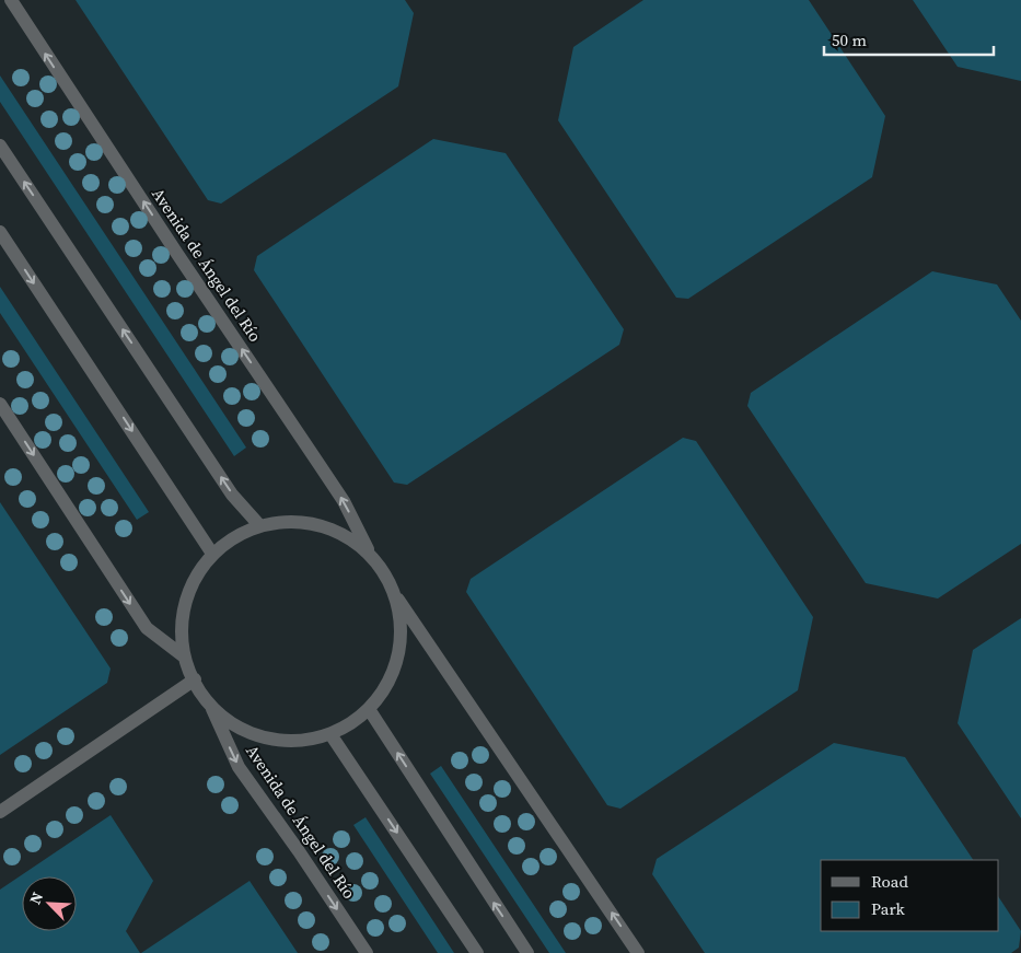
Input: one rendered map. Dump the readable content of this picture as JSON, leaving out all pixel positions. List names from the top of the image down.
{
  "streets": {
    "street": ["Avenida de Ángel del Río"]
  },
  "legend": ["Road", "Park"],
  "scale_bar": "50 m",
  "north": "top left"
}
